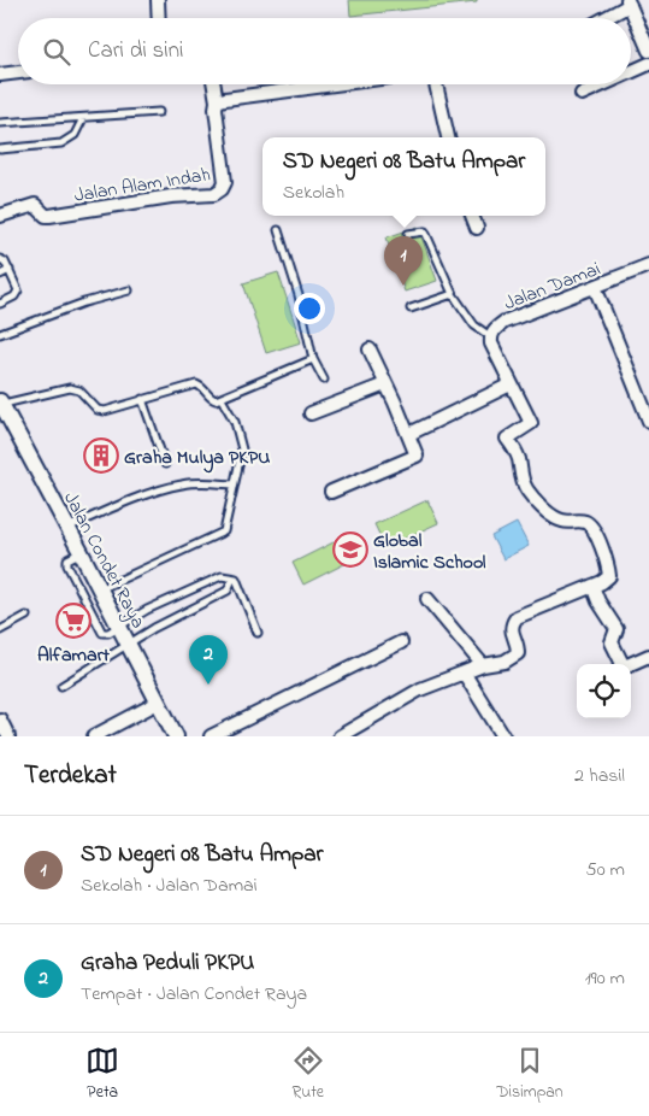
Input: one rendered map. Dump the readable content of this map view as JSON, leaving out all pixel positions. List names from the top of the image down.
{
  "streets": {
    "street": ["Jalan Alam Indah", "Jalan Damai", "Jalan Condet Raya"]
  },
  "places": {
    "building": ["Graha Mulya PKPU"],
    "school or university": ["Global Islamic School"],
    "supermarket": ["Alfamart"]
  },
  "page": {
    "search": "Cari di sini",
    "popup": ["SD Negeri 08 Batu Ampar", "Sekolah"],
    "pins": ["1", "2"],
    "heading": ["Terdekat", "2 hasil"],
    "list": [
      {
        "mark": "1",
        "name": "SD Negeri 08 Batu Ampar",
        "note": "Sekolah · Jalan Damai",
        "value": "50 m"
      },
      {
        "mark": "2",
        "name": "Graha Peduli PKPU",
        "note": "Tempat · Jalan Condet Raya",
        "value": "190 m"
      }
    ],
    "nav": ["Peta", "Rute", "Disimpan"]
  }
}
